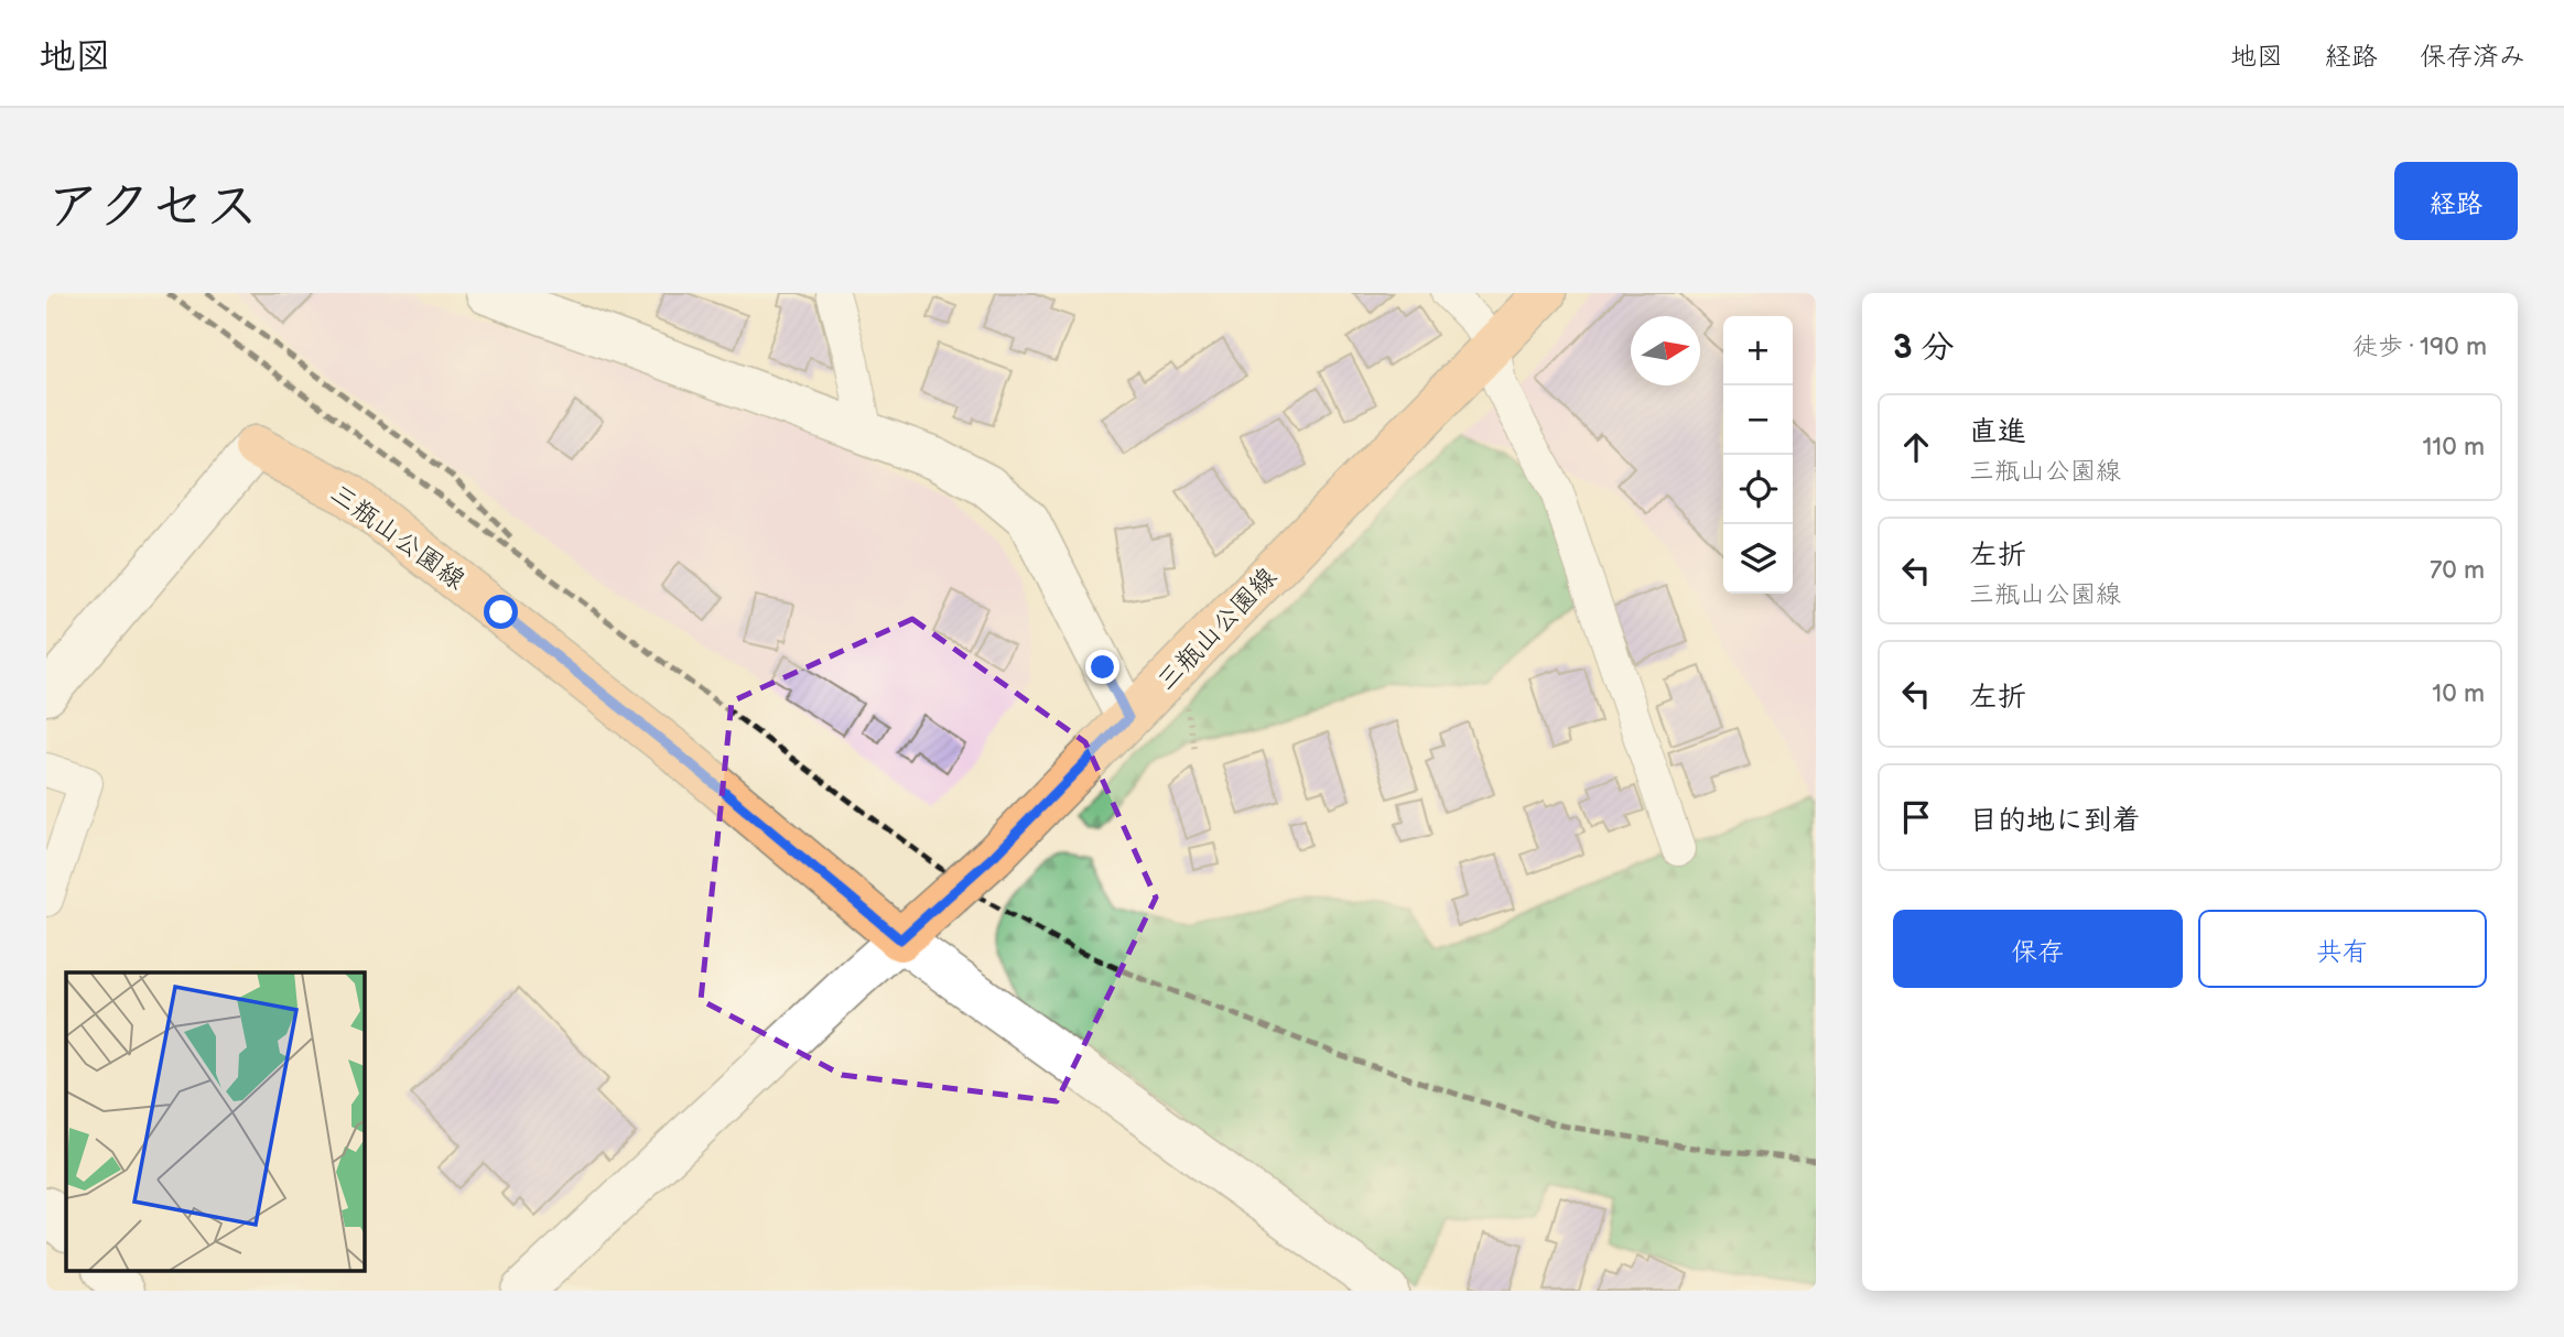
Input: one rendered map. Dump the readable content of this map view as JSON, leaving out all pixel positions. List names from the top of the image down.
{
  "streets": {
    "main road": ["三瓶山公園線"]
  },
  "north": "right",
  "page": {
    "header": "地図",
    "nav": ["地図", "経路", "保存済み"],
    "title": "アクセス",
    "buttons": [
      "経路",
      ["保存", "共有"]
    ],
    "heading": ["3 分", "徒歩 · 190 m"],
    "map_buttons": ["+", "−"],
    "list": [
      ["直進", "三瓶山公園線", "110 m"],
      ["左折", "三瓶山公園線", "70 m"],
      ["左折", "10 m"],
      "目的地に到着"
    ]
  }
}
